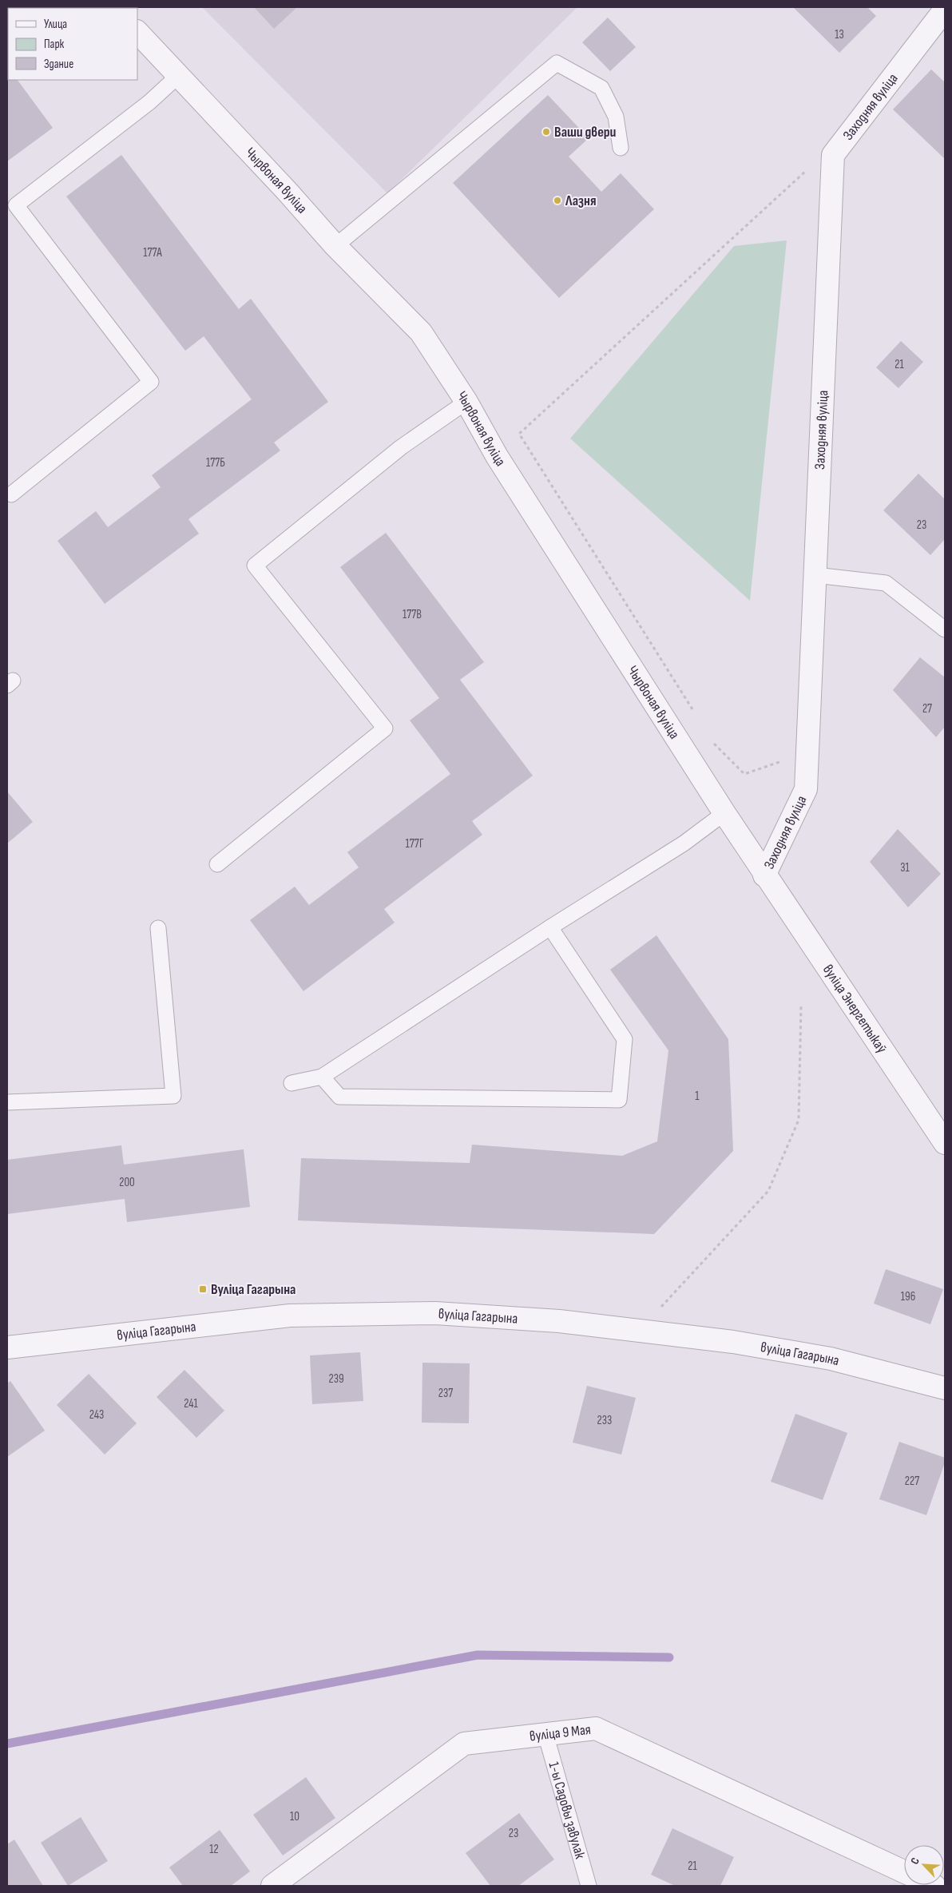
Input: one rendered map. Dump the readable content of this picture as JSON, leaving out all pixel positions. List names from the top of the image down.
{
  "streets": {
    "street": [
      "Заходняя вуліца",
      "Чырвоная вуліца",
      "вуліца Энергетыкаў",
      "вуліца Гагарына",
      "вуліца 9 Мая"
    ],
    "lane": ["1-ы Садовы завулак"]
  },
  "crossings": [
    ["Заходняя вуліца", "Чырвоная вуліца"],
    ["Заходняя вуліца", "вуліца Энергетыкаў"],
    ["Чырвоная вуліца", "вуліца Энергетыкаў"],
    ["вуліца 9 Мая", "1-ы Садовы завулак"]
  ],
  "places": {
    "other": ["Ваши двери", "Лазня"],
    "transit": ["Вуліца Гагарына"]
  },
  "house_numbers": [
    "13",
    "177А",
    "21",
    "177Б",
    "23",
    "177В",
    "27",
    "177Г",
    "31",
    "1",
    "200",
    "196",
    "239",
    "237",
    "241",
    "243",
    "233",
    "227",
    "10",
    "23",
    "12",
    "21"
  ],
  "legend": ["Улица", "Парк", "Здание"],
  "north": "top left"
}
